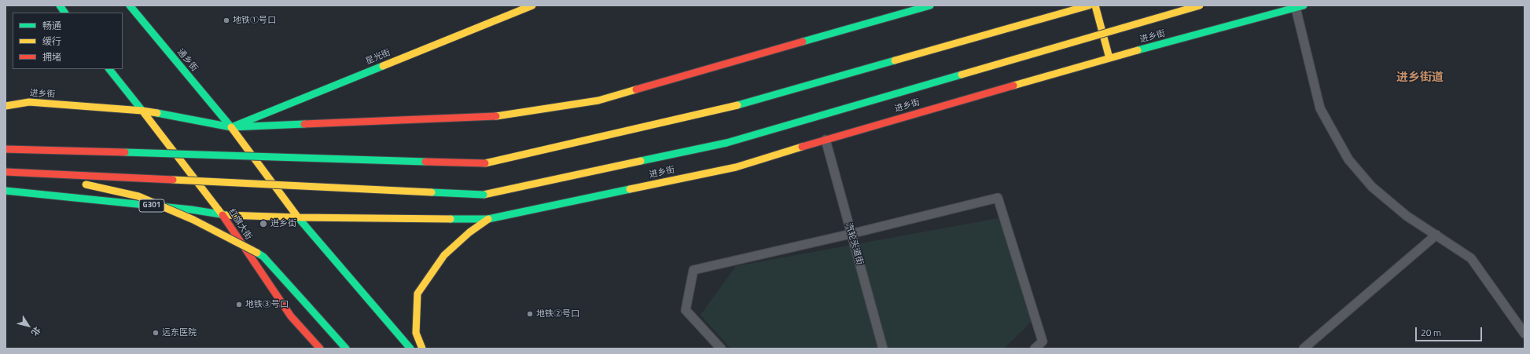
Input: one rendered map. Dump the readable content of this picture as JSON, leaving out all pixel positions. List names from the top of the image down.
{
  "streets": {
    "main road": [
      "进乡街",
      "星光街",
      "通乡街",
      "G301",
      "红旗大街"
    ],
    "lane": ["汽轮头道街"]
  },
  "crossings": [
    ["进乡街", "星光街"],
    ["进乡街", "通乡街"],
    ["进乡街", "红旗大街"],
    ["进乡街", "汽轮头道街"],
    ["星光街", "通乡街"]
  ],
  "districts": ["进乡街道"],
  "places": [
    "地铁①号口",
    "进乡街",
    "地铁③号口",
    "地铁②号口",
    "远东医院"
  ],
  "legend": ["畅通", "缓行", "拥堵"],
  "scale_bar": "20 m",
  "north": "bottom right"
}
